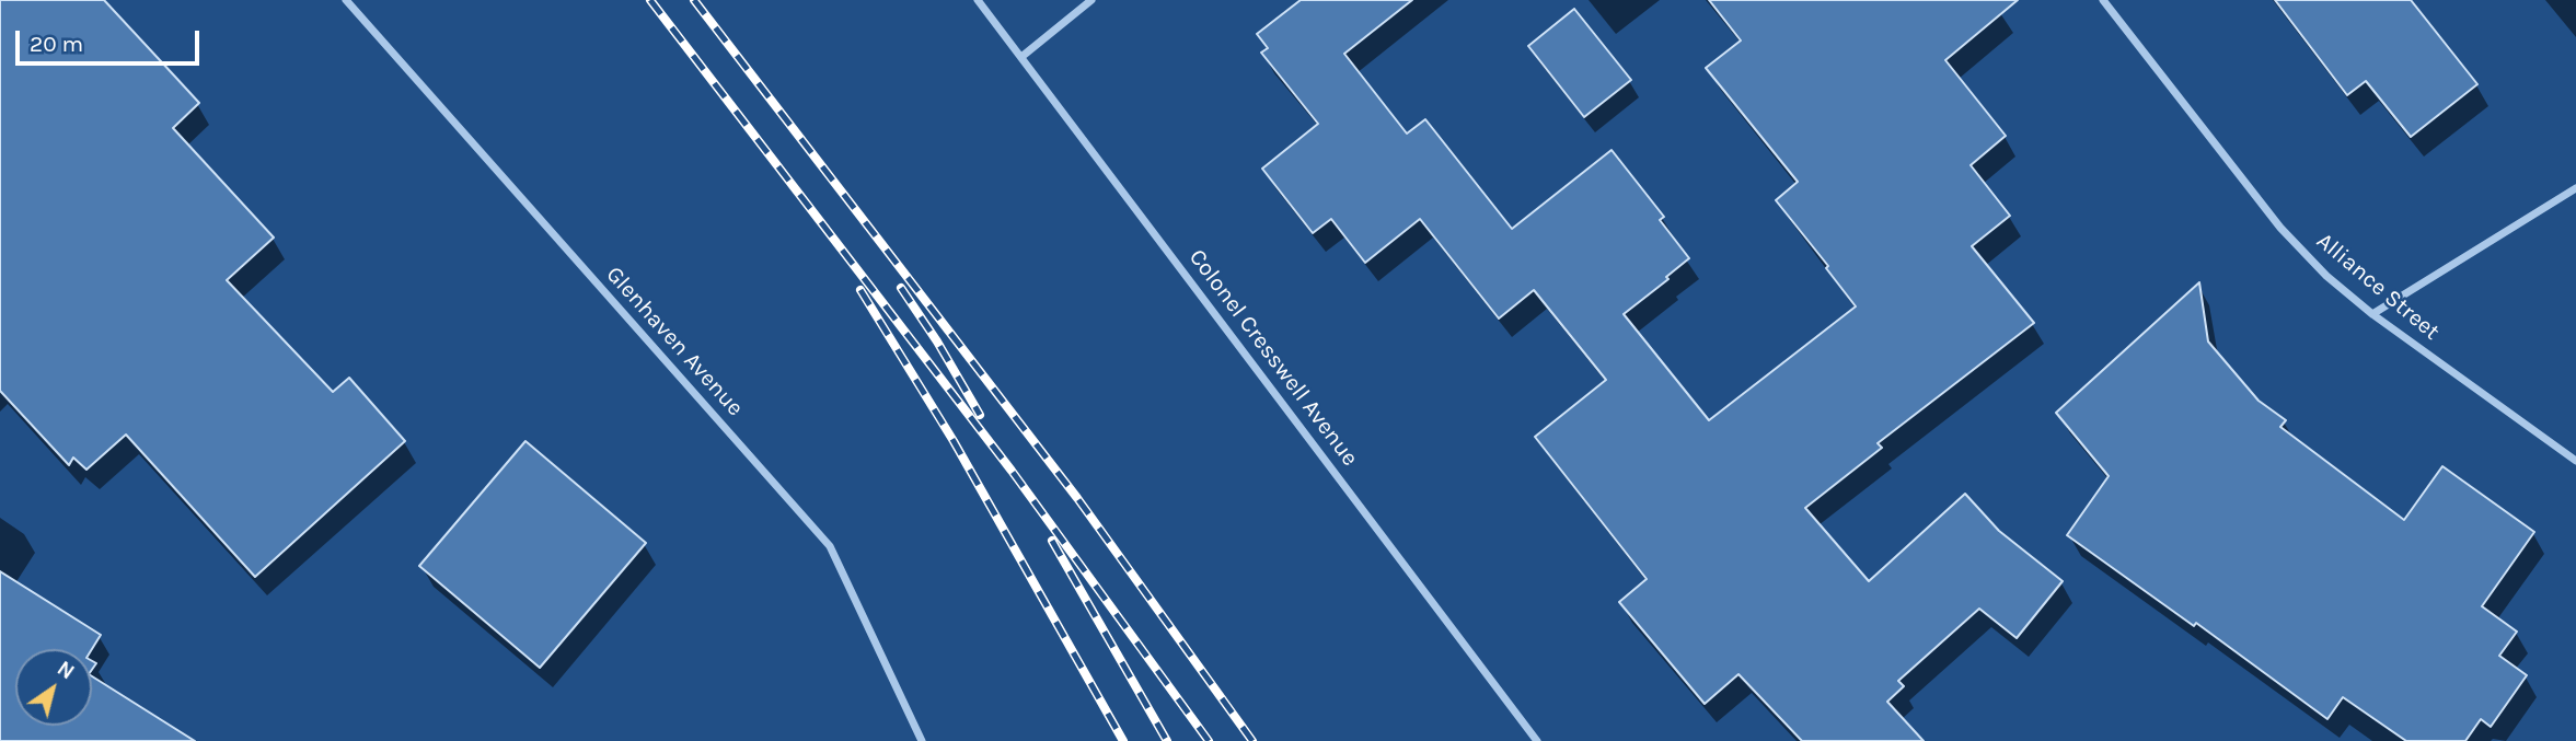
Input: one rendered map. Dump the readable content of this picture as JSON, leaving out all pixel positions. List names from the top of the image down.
{
  "streets": {
    "street": ["Alliance Street", "Glenhaven Avenue", "Colonel Cresswell Avenue"]
  },
  "scale_bar": "20 m",
  "north": "top right"
}
